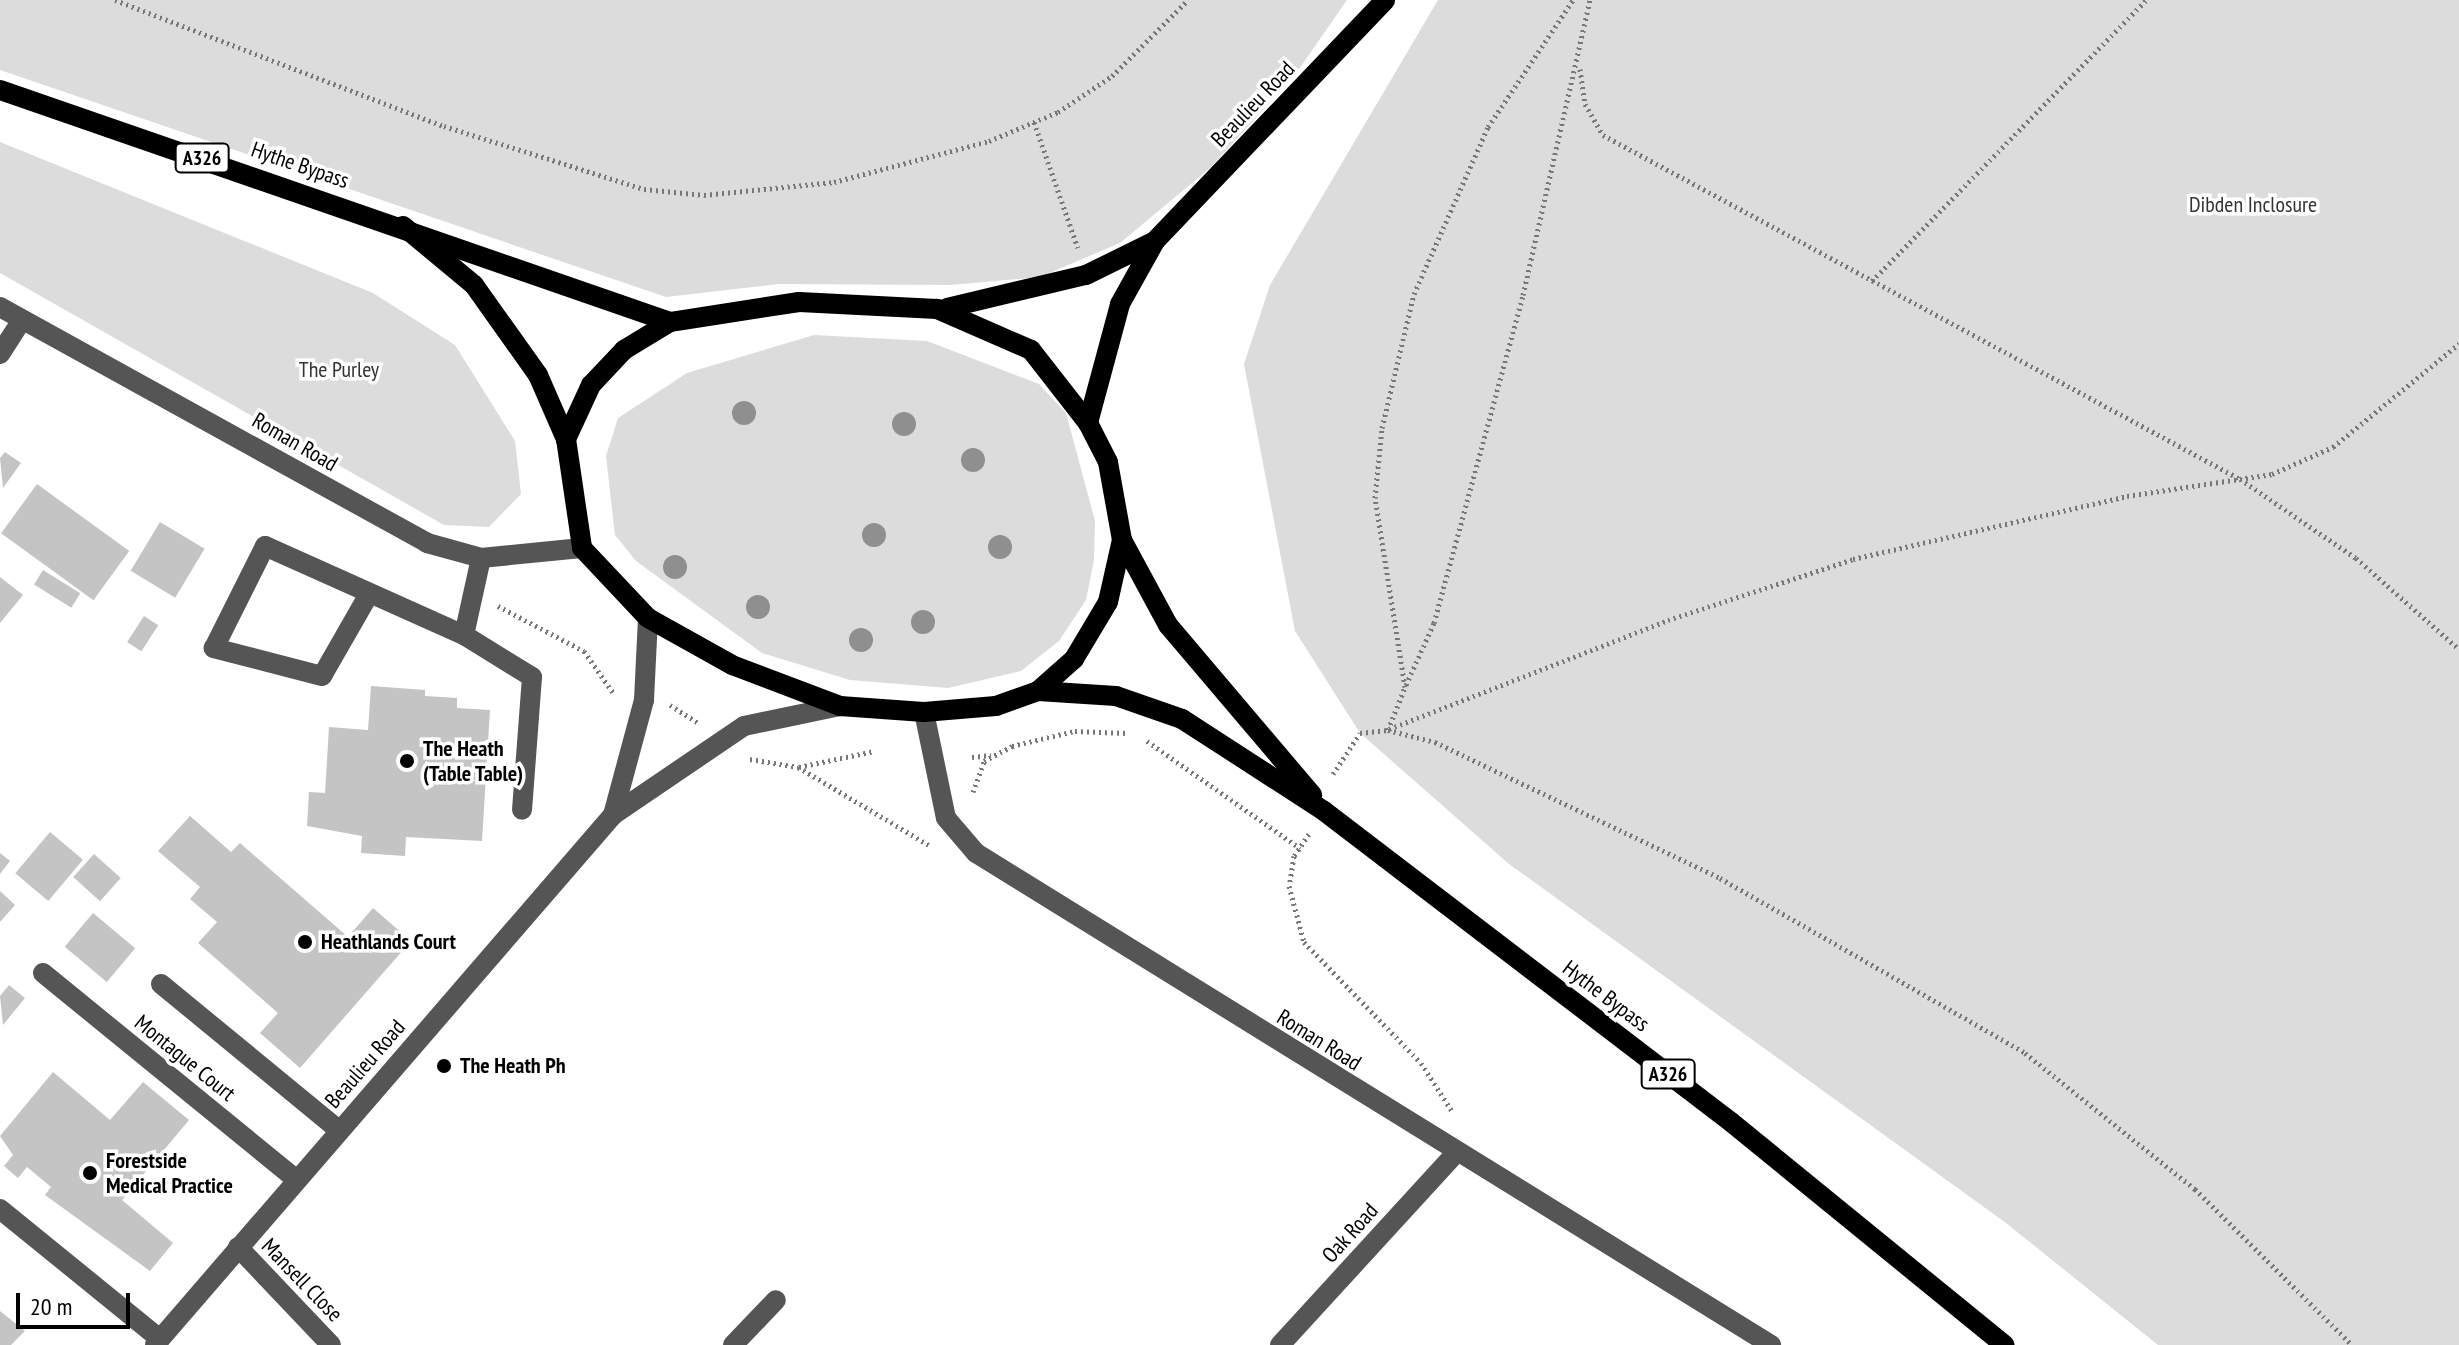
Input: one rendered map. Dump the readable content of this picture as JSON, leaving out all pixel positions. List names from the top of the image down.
{
  "streets": {
    "main road": ["Beaulieu Road", "A326", "Hythe Bypass"],
    "street": [
      "Roman Road",
      "Montague Court",
      "Oak Road",
      "Mansell Close"
    ]
  },
  "crossings": [
    ["Beaulieu Road", "Montague Court"],
    ["Beaulieu Road", "Mansell Close"],
    ["Roman Road", "Oak Road"]
  ],
  "parks": ["Dibden Inclosure", "The Purley"],
  "places": [
    "The Heath (Table Table)",
    "Heathlands Court",
    "The Heath Ph",
    "Forestside Medical Practice"
  ],
  "scale_bar": "20 m"
}
